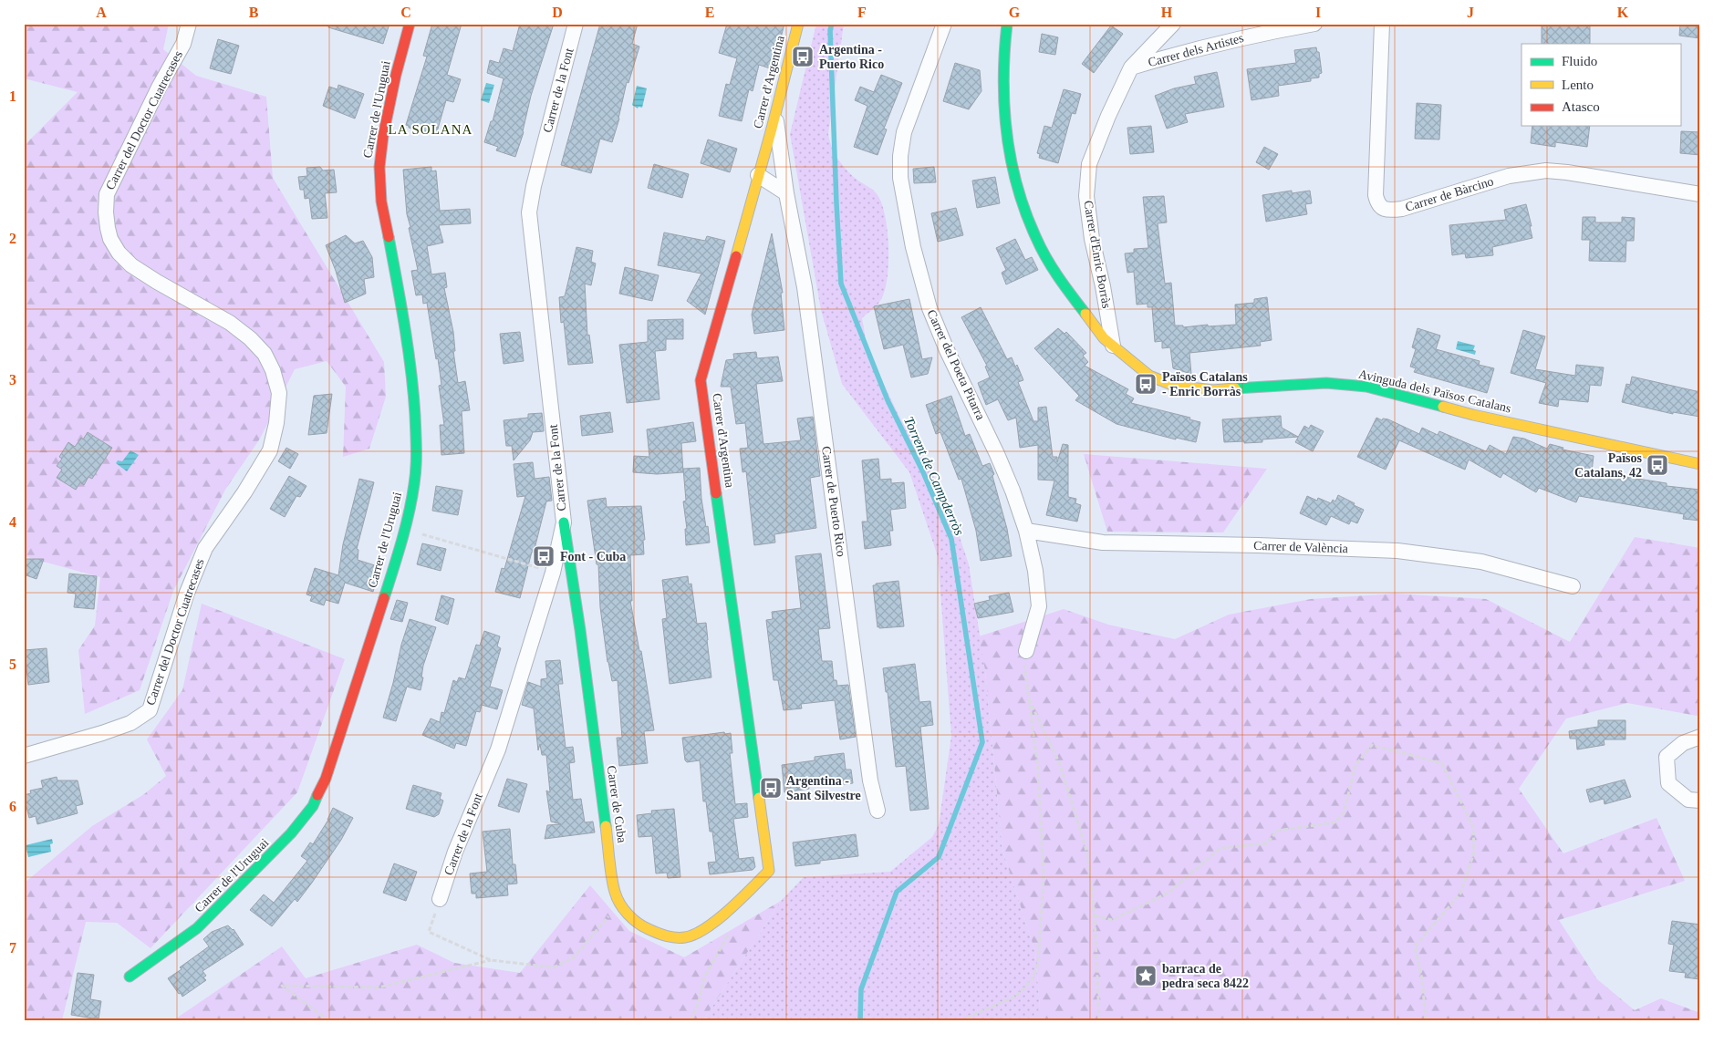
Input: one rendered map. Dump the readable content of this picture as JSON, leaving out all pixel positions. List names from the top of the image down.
{
  "streets": {
    "street": [
      "Carrer dels Artistes",
      "Carrer d'Argentina",
      "Carrer de la Font",
      "Carrer de l'Uruguai",
      "Carrer del Doctor Cuatrecases",
      "Carrer de Bàrcino",
      "Carrer d'Enric Borràs",
      "Carrer del Poeta Pitarra",
      "Avinguda dels Països Catalans",
      "Carrer de Puerto Rico",
      "Carrer de València",
      "Carrer de Cuba"
    ]
  },
  "crossings": [
    ["Carrer dels Artistes", "Carrer d'Enric Borràs"],
    ["Carrer d'Argentina", "Carrer de Puerto Rico"],
    ["Carrer d'Argentina", "Carrer de Cuba"],
    ["Carrer de la Font", "Carrer de Cuba"],
    ["Carrer d'Enric Borràs", "Avinguda dels Països Catalans"],
    ["Carrer del Poeta Pitarra", "Carrer de València"]
  ],
  "districts": ["LA SOLANA"],
  "water": ["Torrent de Campderròs"],
  "places": {
    "bus stop": [
      "Argentina - Puerto Rico",
      "Països Catalans - Enric Borràs",
      "Països Catalans, 42",
      "Font - Cuba",
      "Argentina - Sant Silvestre"
    ],
    "place": ["barraca de pedra seca 8422"]
  },
  "legend": ["Fluido", "Lento", "Atasco"],
  "grid": {
    "columns": [
      "A",
      "B",
      "C",
      "D",
      "E",
      "F",
      "G",
      "H",
      "I",
      "J",
      "K"
    ],
    "rows": [
      "1",
      "2",
      "3",
      "4",
      "5",
      "6",
      "7"
    ]
  }
}
